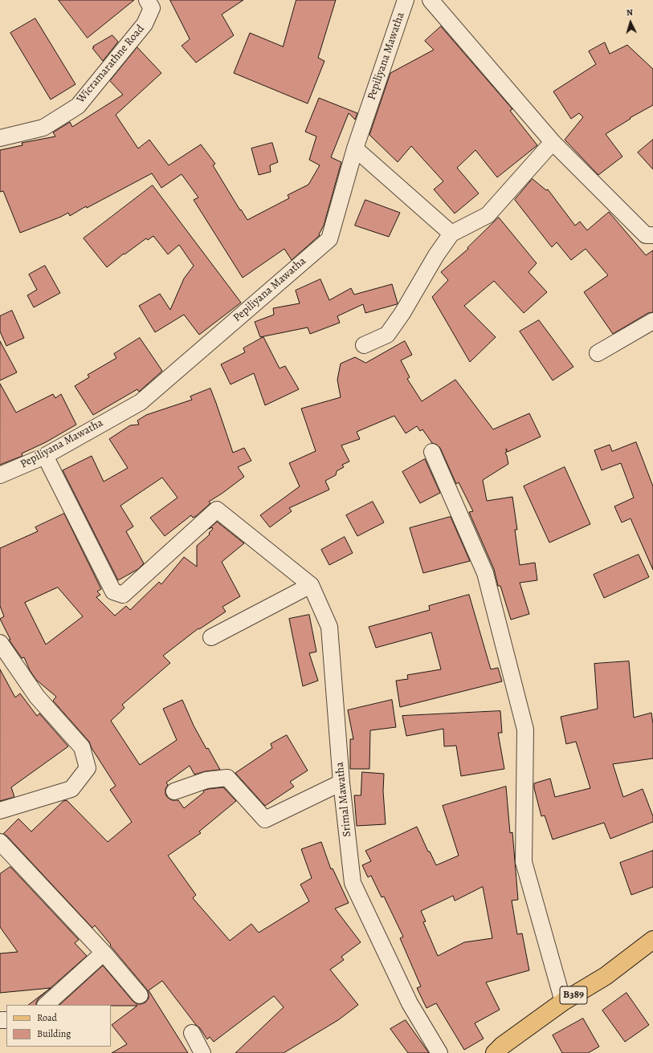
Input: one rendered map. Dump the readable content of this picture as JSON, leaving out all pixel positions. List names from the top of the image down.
{
  "streets": {
    "main road": ["B389"],
    "street": ["Pepiliyana Mawatha", "Wicramarathne Road", "Srimal Mawatha"]
  },
  "crossings": [
    ["Pepiliyana Mawatha", "Srimal Mawatha"]
  ],
  "legend": ["Road", "Building"],
  "north": "top"
}
